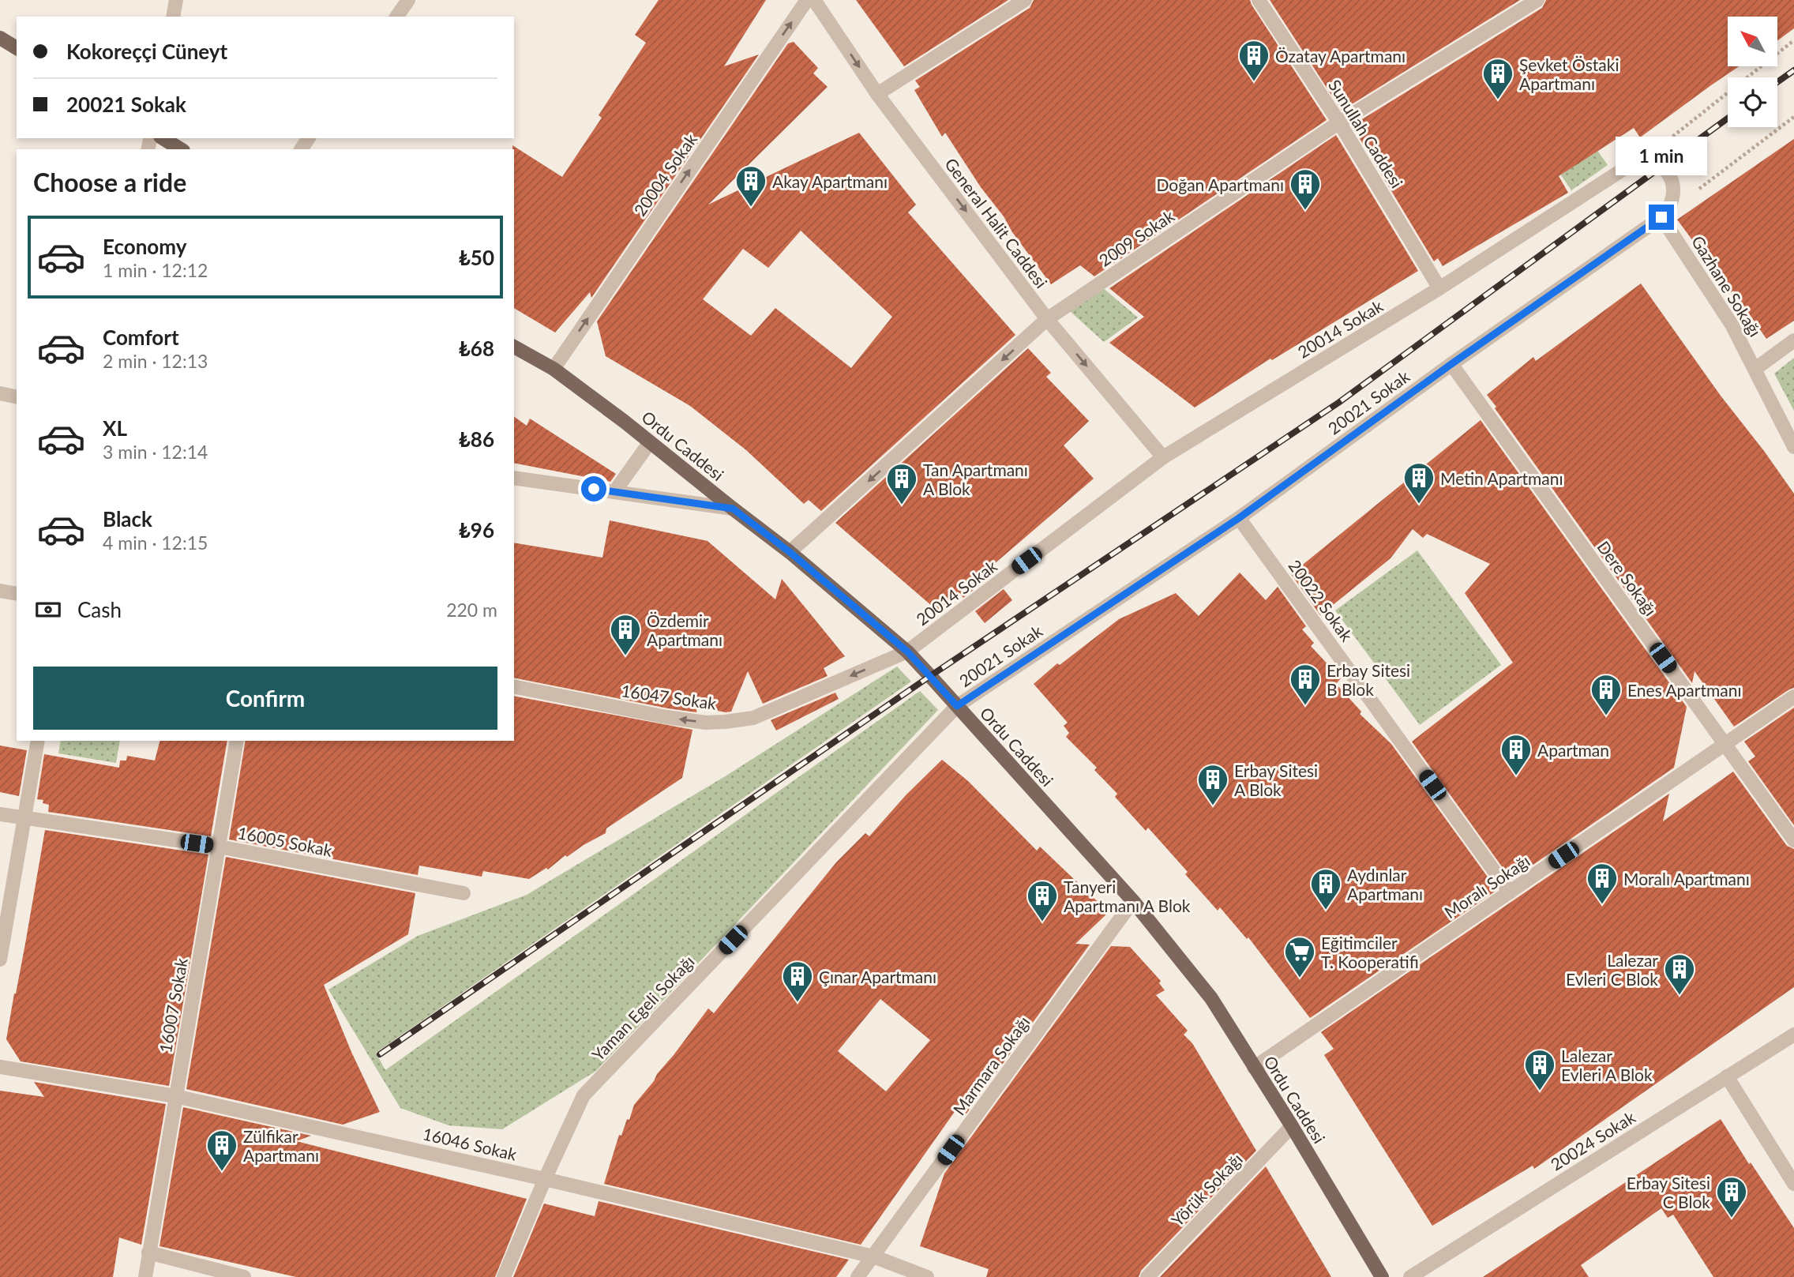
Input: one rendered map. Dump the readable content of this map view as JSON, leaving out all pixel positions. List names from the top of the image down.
{
  "streets": {
    "main road": ["Ordu Caddesi"],
    "street": [
      "Sunullah Caddesi",
      "20004 Sokak",
      "General Halit Caddesi",
      "2009 Sokak",
      "Gazhane Sokağı",
      "20014 Sokak",
      "20021 Sokak",
      "Dere Sokağı",
      "20022 Sokak",
      "16047 Sokak",
      "16005 Sokak",
      "Moralı Sokağı",
      "16007 Sokak",
      "Yaman Egeli Sokağı",
      "Marmara Sokağı",
      "20024 Sokak",
      "16046 Sokak",
      "Yörük Sokağı"
    ]
  },
  "crossings": [
    ["Sunullah Caddesi", "2009 Sokak"],
    ["Sunullah Caddesi", "20014 Sokak"],
    ["20004 Sokak", "Ordu Caddesi"],
    ["General Halit Caddesi", "2009 Sokak"],
    ["General Halit Caddesi", "20014 Sokak"],
    ["2009 Sokak", "Ordu Caddesi"],
    ["Gazhane Sokağı", "20021 Sokak"],
    ["20014 Sokak", "Ordu Caddesi"],
    ["20014 Sokak", "16047 Sokak"],
    ["20021 Sokak", "Ordu Caddesi"],
    ["20021 Sokak", "Dere Sokağı"],
    ["20021 Sokak", "20022 Sokak"],
    ["20021 Sokak", "Yaman Egeli Sokağı"],
    ["Ordu Caddesi", "16047 Sokak"],
    ["Ordu Caddesi", "Moralı Sokağı"],
    ["Ordu Caddesi", "Yaman Egeli Sokağı"],
    ["Ordu Caddesi", "Marmara Sokağı"],
    ["Ordu Caddesi", "Yörük Sokağı"],
    ["Dere Sokağı", "Moralı Sokağı"],
    ["20022 Sokak", "Moralı Sokağı"],
    ["16005 Sokak", "16007 Sokak"],
    ["16007 Sokak", "16046 Sokak"],
    ["Yaman Egeli Sokağı", "16046 Sokak"],
    ["Marmara Sokağı", "16046 Sokak"]
  ],
  "one_way": [
    "20004 Sokak",
    "General Halit Caddesi",
    "2009 Sokak",
    "16047 Sokak"
  ],
  "places": {
    "building": [
      "Özatay Apartmanı",
      "Şevket Östaki Apartmanı",
      "Akay Apartmanı",
      "Doğan Apartmanı",
      "Metin Apartmanı",
      "Tan Apartmanı A Blok",
      "Özdemir Apartmanı",
      "Erbay Sitesi B Blok",
      "Enes Apartmanı",
      "Apartman",
      "Erbay Sitesi A Blok",
      "Moralı Apartmanı",
      "Aydınlar Apartmanı",
      "Tanyeri Apartmanı A Blok",
      "Lalezar Evleri C Blok",
      "Çınar Apartmanı",
      "Lalezar Evleri A Blok",
      "Zülfikar Apartmanı",
      "Erbay Sitesi C Blok"
    ],
    "supermarket": ["Eğitimciler T. Kooperatifi"]
  },
  "north": "top left",
  "page": {
    "banner": ["Kokoreççi Cüneyt", "20021 Sokak"],
    "bubble": "1 min",
    "heading": "Choose a ride",
    "list": [
      {
        "name": "Economy",
        "note": "1 min · 12:12",
        "value": "₺50"
      },
      {
        "name": "Comfort",
        "note": "2 min · 12:13",
        "value": "₺68"
      },
      {
        "name": "XL",
        "note": "3 min · 12:14",
        "value": "₺86"
      },
      {
        "name": "Black",
        "note": "4 min · 12:15",
        "value": "₺96"
      }
    ],
    "pay": ["Cash", "220 m"],
    "buttons": "Confirm"
  }
}
